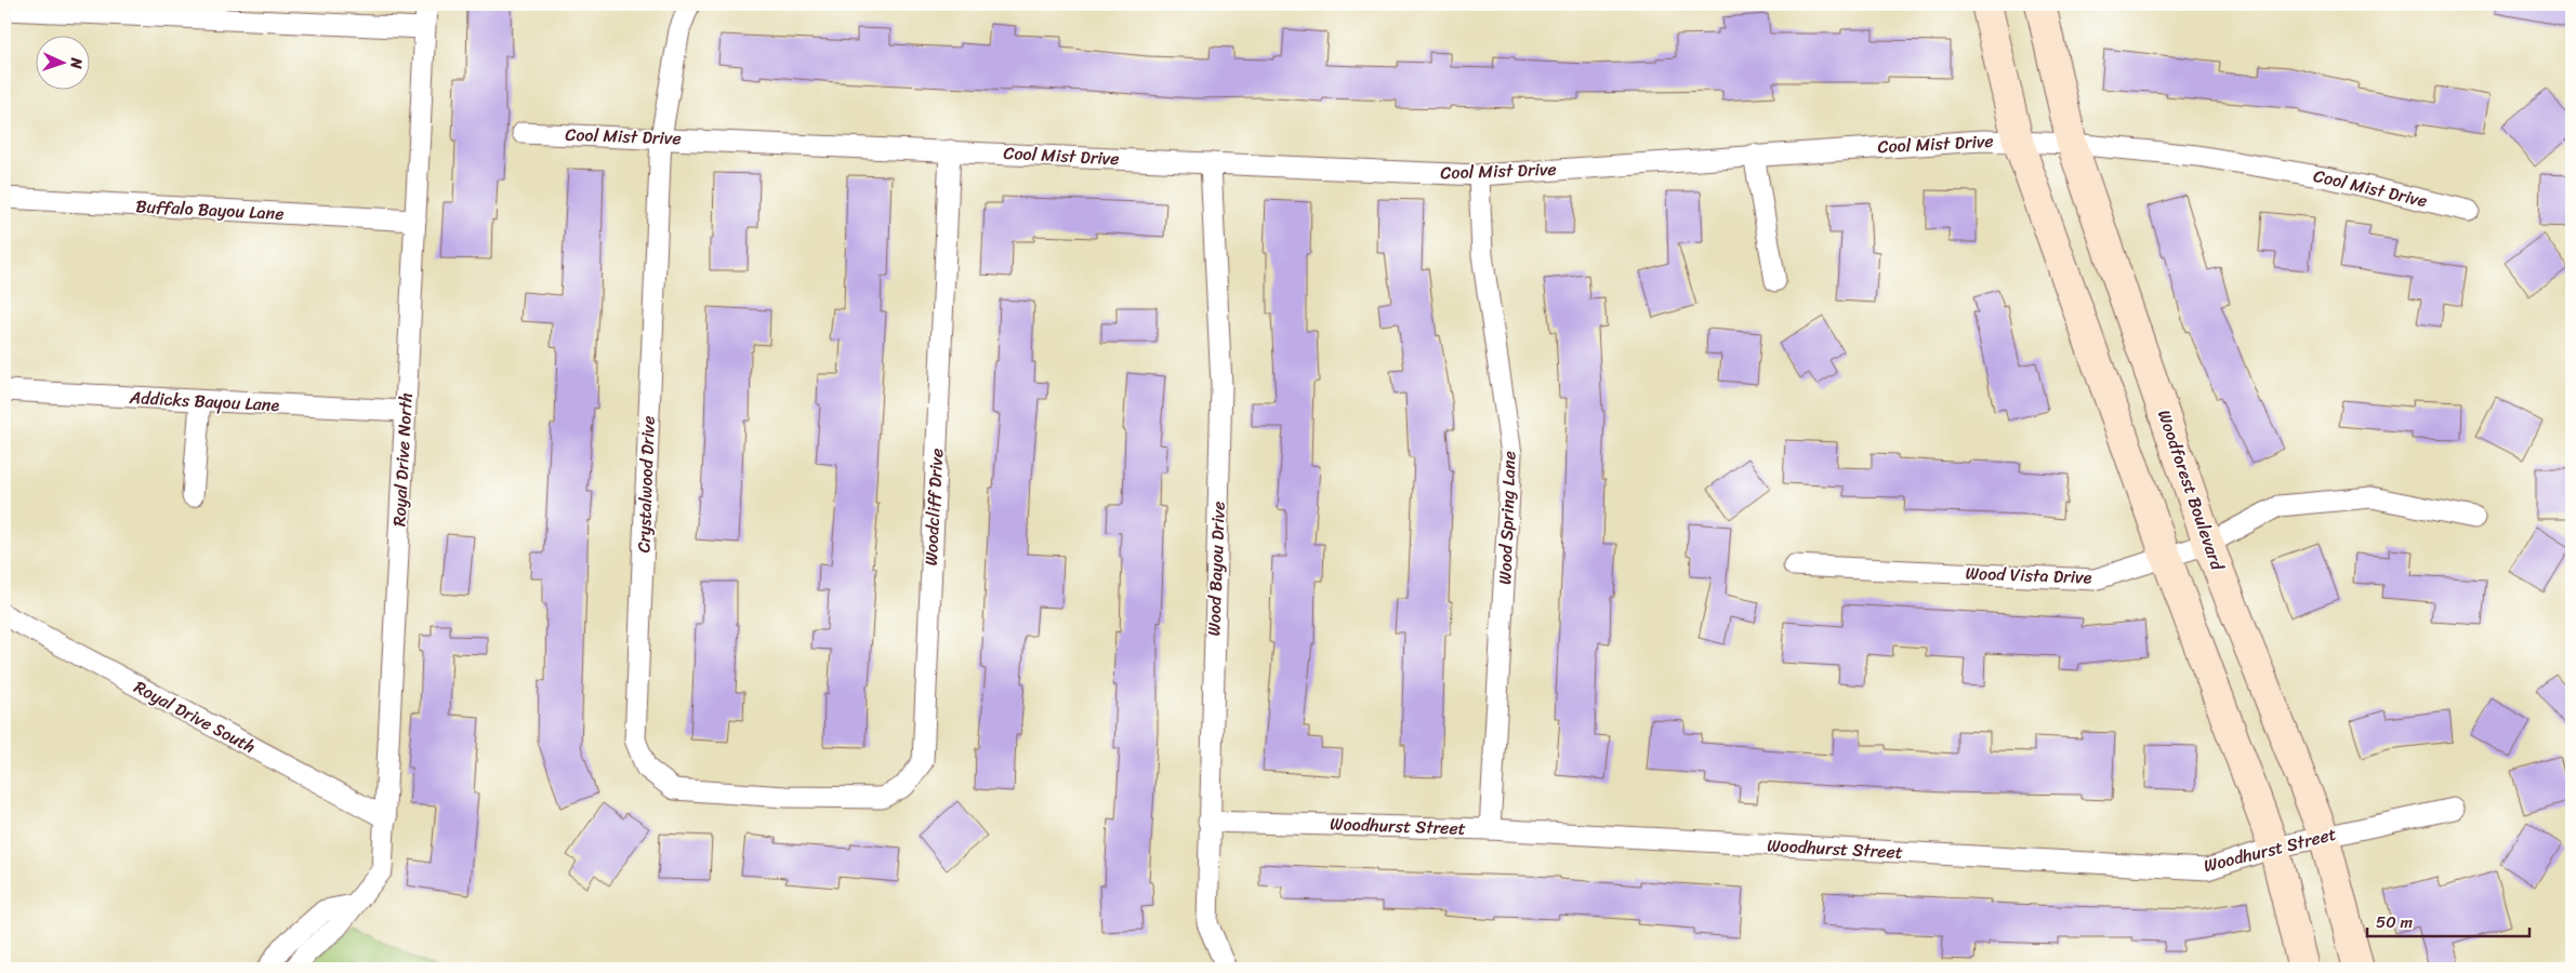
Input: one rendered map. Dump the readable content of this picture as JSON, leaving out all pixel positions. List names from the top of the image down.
{
  "streets": {
    "street": [
      "Cool Mist Drive",
      "Buffalo Bayou Lane",
      "Addicks Bayou Lane",
      "Royal Drive North",
      "Crystalwood Drive",
      "Woodforest Boulevard",
      "Woodcliff Drive",
      "Wood Spring Lane",
      "Wood Bayou Drive",
      "Wood Vista Drive",
      "Royal Drive South",
      "Woodhurst Street"
    ]
  },
  "crossings": [
    ["Cool Mist Drive", "Crystalwood Drive"],
    ["Cool Mist Drive", "Woodforest Boulevard"],
    ["Cool Mist Drive", "Woodcliff Drive"],
    ["Cool Mist Drive", "Wood Spring Lane"],
    ["Cool Mist Drive", "Wood Bayou Drive"],
    ["Buffalo Bayou Lane", "Royal Drive North"],
    ["Addicks Bayou Lane", "Royal Drive North"],
    ["Royal Drive North", "Royal Drive South"],
    ["Crystalwood Drive", "Woodcliff Drive"],
    ["Woodforest Boulevard", "Wood Vista Drive"],
    ["Woodforest Boulevard", "Woodhurst Street"],
    ["Wood Spring Lane", "Woodhurst Street"],
    ["Wood Bayou Drive", "Woodhurst Street"]
  ],
  "scale_bar": "50 m",
  "north": "right"
}
